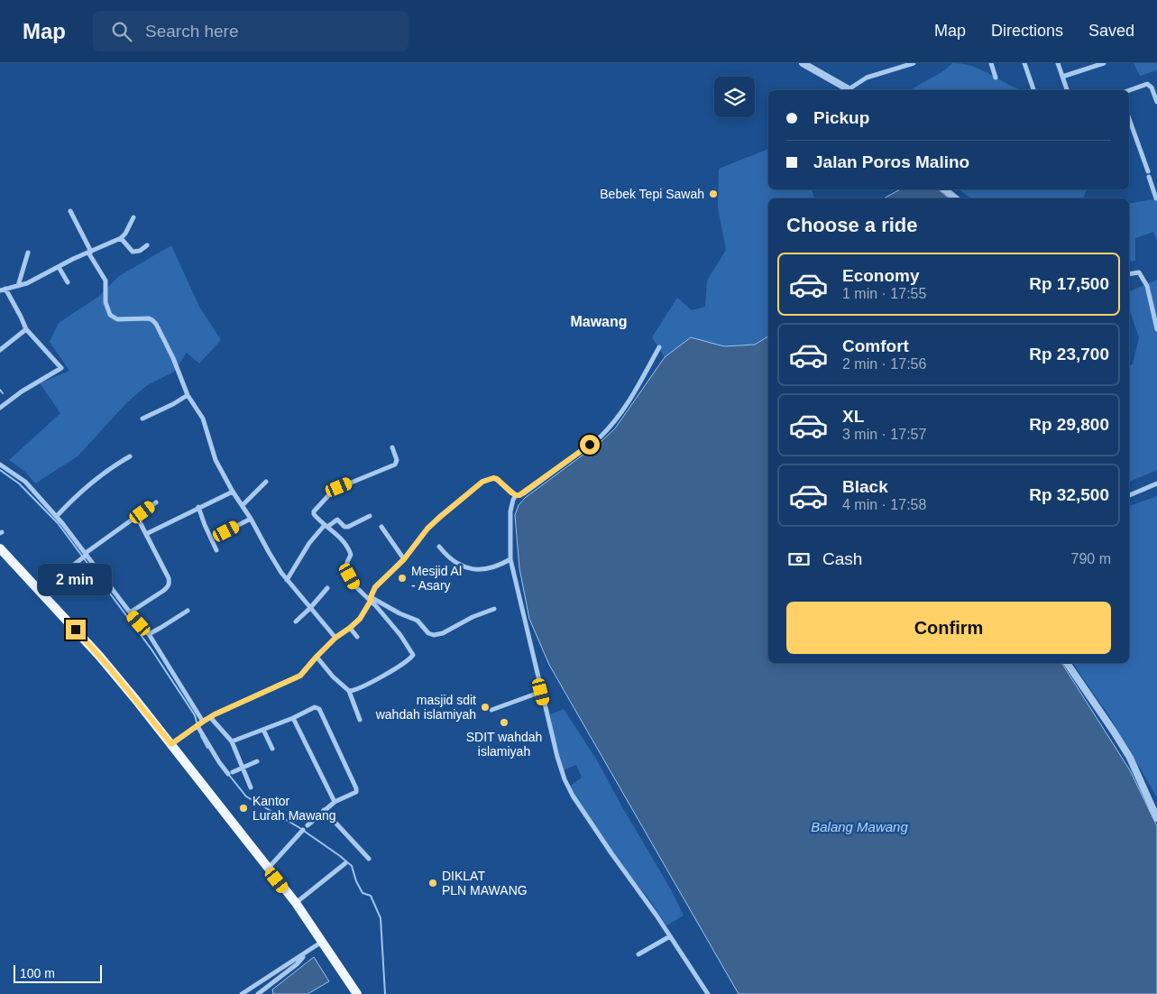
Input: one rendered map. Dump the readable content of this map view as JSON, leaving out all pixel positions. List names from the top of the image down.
{
  "districts": ["Mawang"],
  "water": ["Balang Mawang"],
  "places": [
    "Bebek Tepi Sawah",
    "Mesjid Al - Asary",
    "masjid sdit wahdah islamiyah",
    "SDIT wahdah islamiyah",
    "Kantor Lurah Mawang",
    "DIKLAT PLN MAWANG"
  ],
  "scale_bar": "100 m",
  "page": {
    "header": "Map",
    "search": "Search here",
    "nav": ["Map", "Directions", "Saved"],
    "banner": ["Pickup", "Jalan Poros Malino"],
    "heading": "Choose a ride",
    "list": [
      {
        "name": "Economy",
        "note": "1 min · 17:55",
        "value": "Rp 17,500"
      },
      {
        "name": "Comfort",
        "note": "2 min · 17:56",
        "value": "Rp 23,700"
      },
      {
        "name": "XL",
        "note": "3 min · 17:57",
        "value": "Rp 29,800"
      },
      {
        "name": "Black",
        "note": "4 min · 17:58",
        "value": "Rp 32,500"
      }
    ],
    "pay": ["Cash", "790 m"],
    "bubble": "2 min",
    "buttons": "Confirm",
    "scale": "100 m"
  }
}
